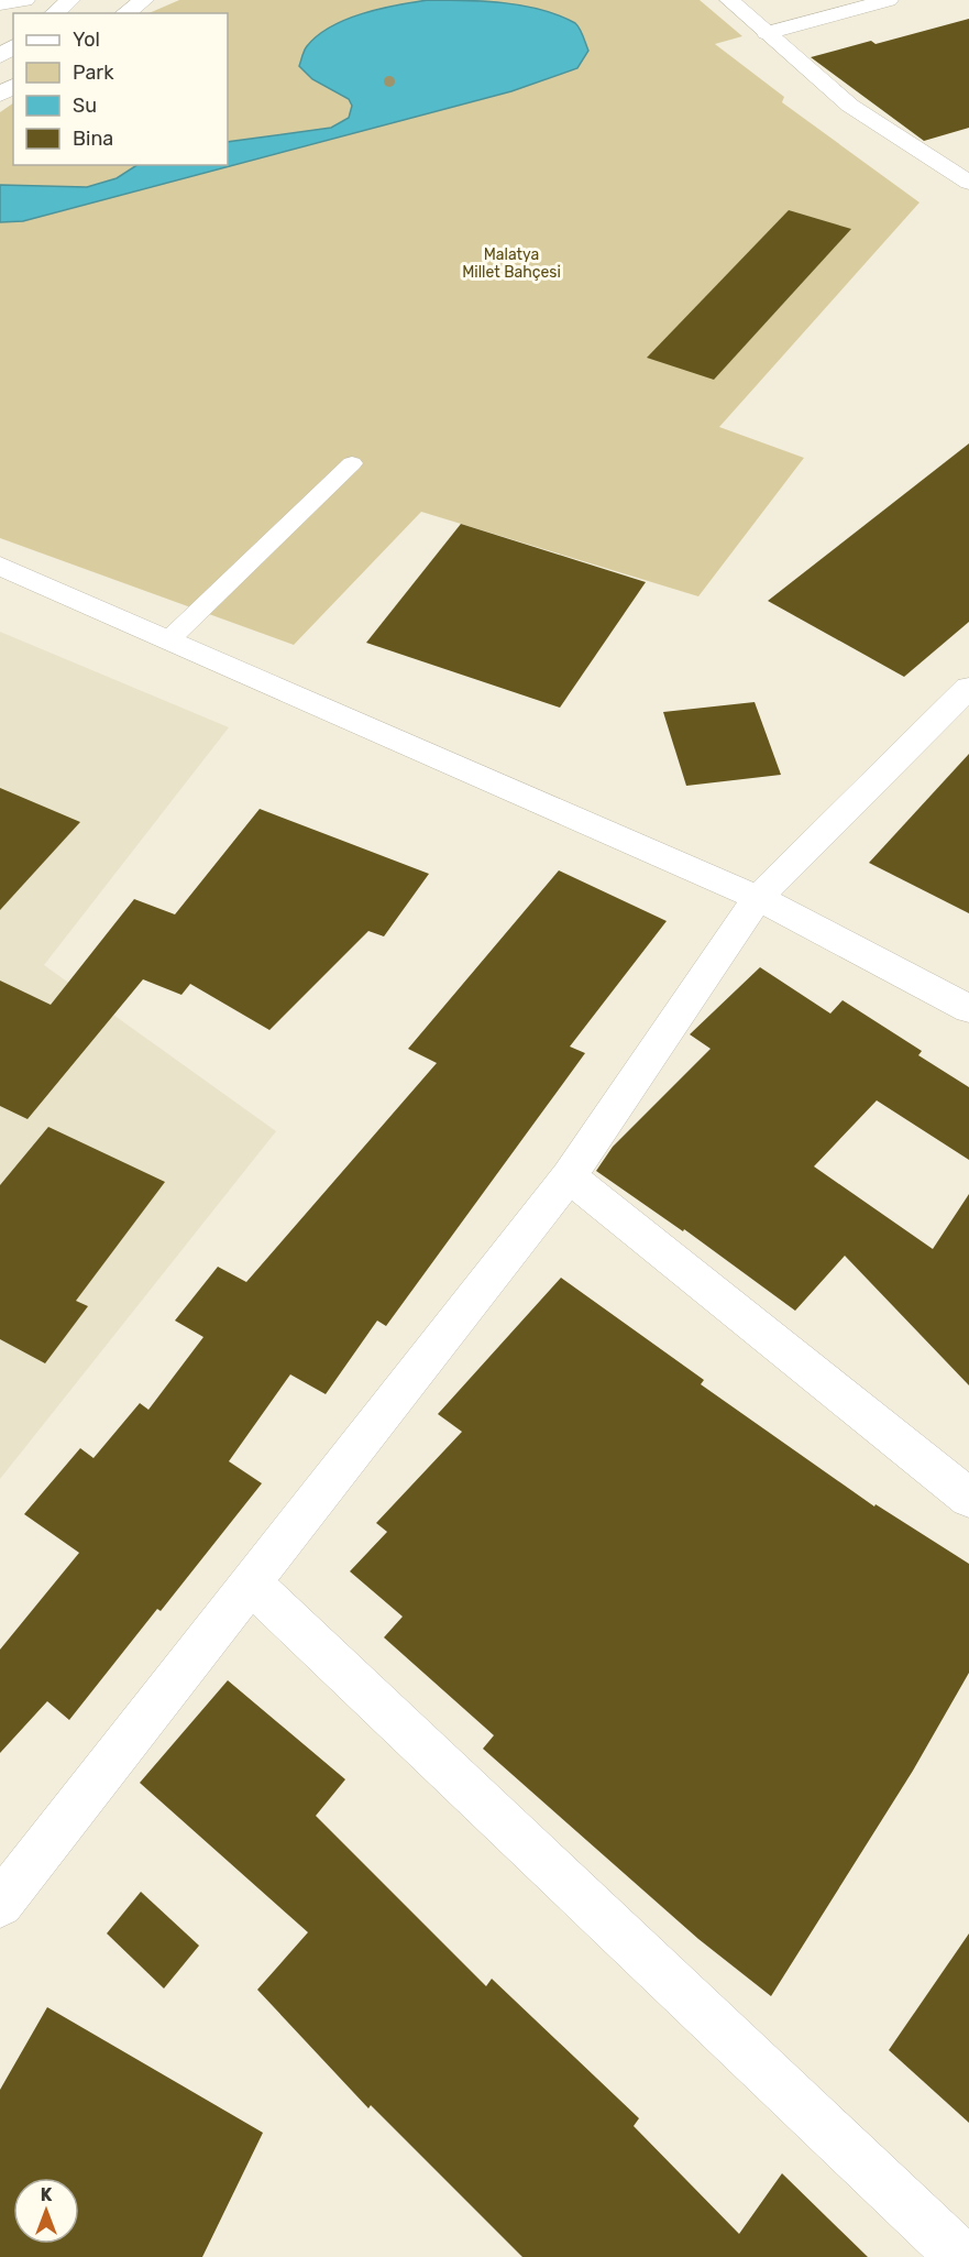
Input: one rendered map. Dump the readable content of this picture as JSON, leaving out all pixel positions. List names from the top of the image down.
{
  "parks": ["Malatya Millet Bahçesi"],
  "legend": [
    "Yol",
    "Park",
    "Su",
    "Bina"
  ],
  "north": "top"
}
